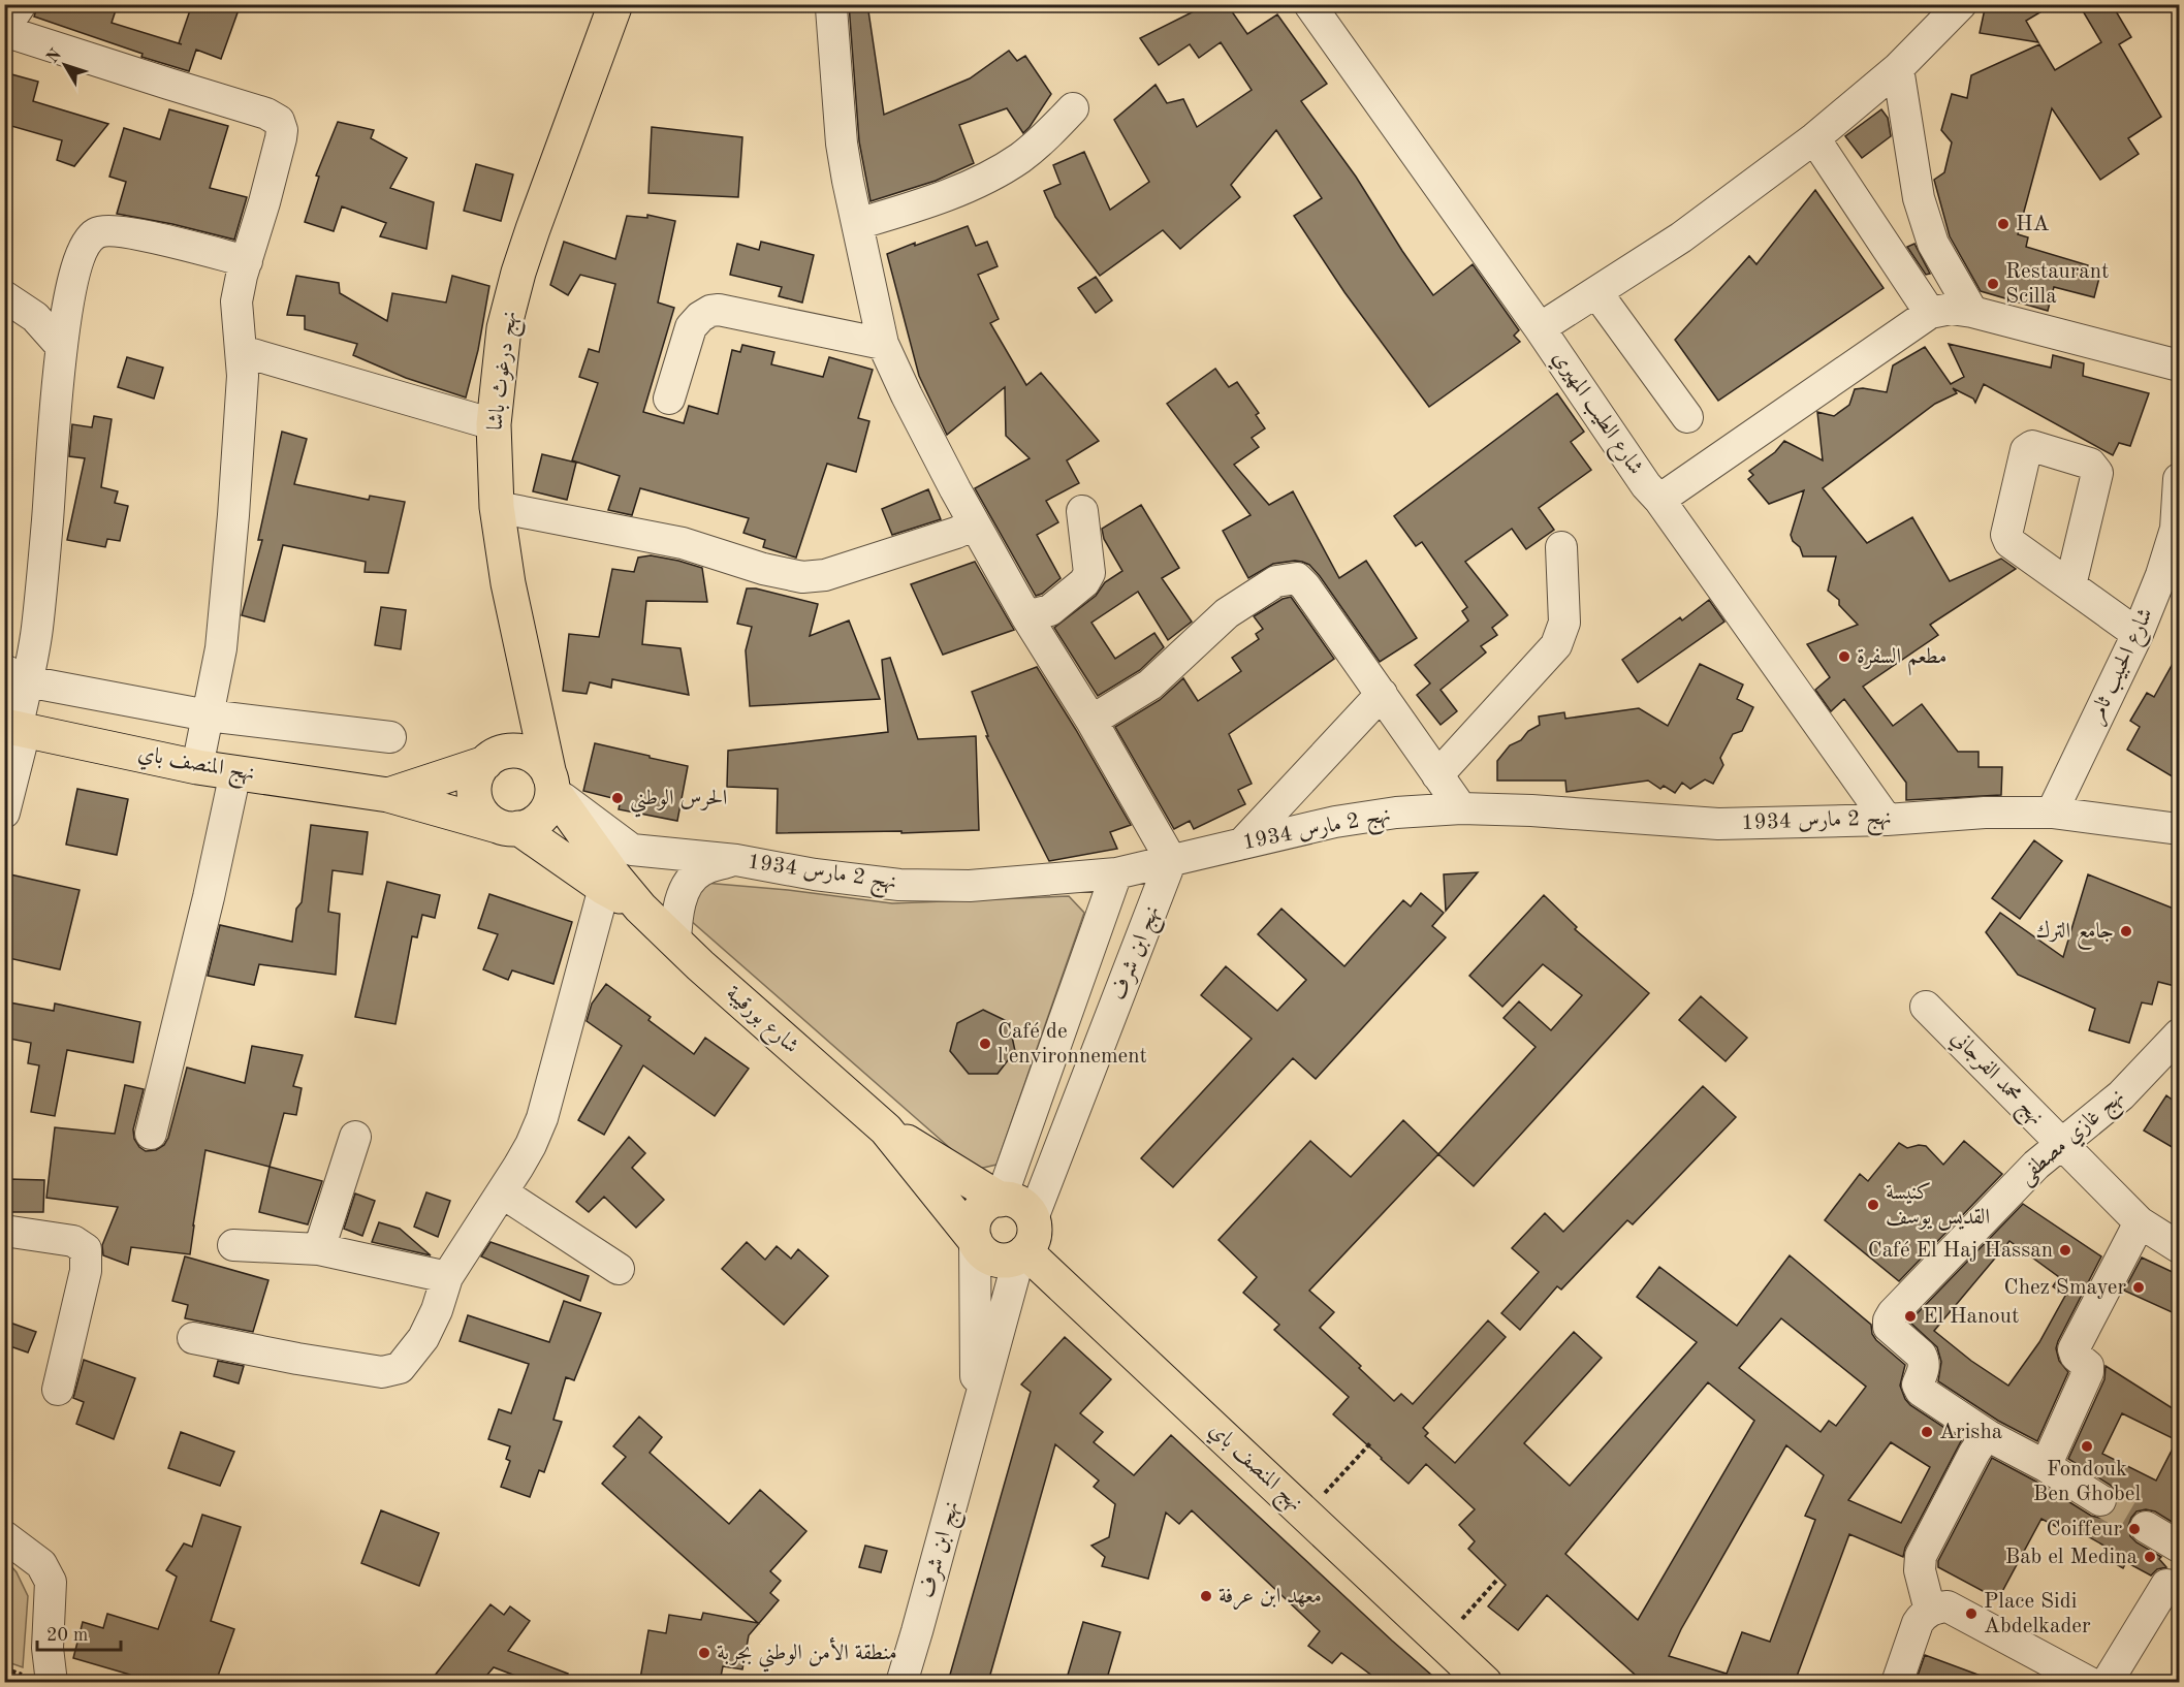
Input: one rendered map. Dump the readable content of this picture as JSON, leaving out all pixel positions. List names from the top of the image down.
{
  "streets": {
    "main road": ["نهج درغوث باشا", "نهج المنصف باي", "شارع بورقيبة"],
    "street": [
      "شارع الطيب المهيري",
      "شارع الحبيب ثامر",
      "نهج 2 مارس 1934",
      "نهج ابن شرف",
      "نهج محمد الفرجاني",
      "نهج غازي مصطفى"
    ]
  },
  "crossings": [
    ["نهج درغوث باشا", "نهج 2 مارس 1934"],
    ["نهج درغوث باشا", "شارع بورقيبة"],
    ["شارع الطيب المهيري", "نهج 2 مارس 1934"],
    ["شارع الحبيب ثامر", "نهج 2 مارس 1934"],
    ["نهج المنصف باي", "نهج ابن شرف"],
    ["نهج المنصف باي", "شارع بورقيبة"],
    ["نهج 2 مارس 1934", "نهج ابن شرف"],
    ["نهج 2 مارس 1934", "شارع بورقيبة"],
    ["نهج ابن شرف", "شارع بورقيبة"],
    ["نهج محمد الفرجاني", "نهج غازي مصطفى"]
  ],
  "places": [
    "HA",
    "Restaurant Scilla",
    "مطعم السفرة",
    "الحرس الوطني",
    "جامع الترك",
    "Café de l'environnement",
    "كنيسة القديس يوسف",
    "Café El Haj Hassan",
    "Chez Smayer",
    "El Hanout",
    "Arisha",
    "Fondouk Ben Ghobel",
    "Coiffeur",
    "Bab el Medina",
    "معهد ابن عرفة",
    "Place Sidi Abdelkader",
    "منطقة الأمن الوطني بجربة"
  ],
  "scale_bar": "20 m",
  "north": "top left"
}
